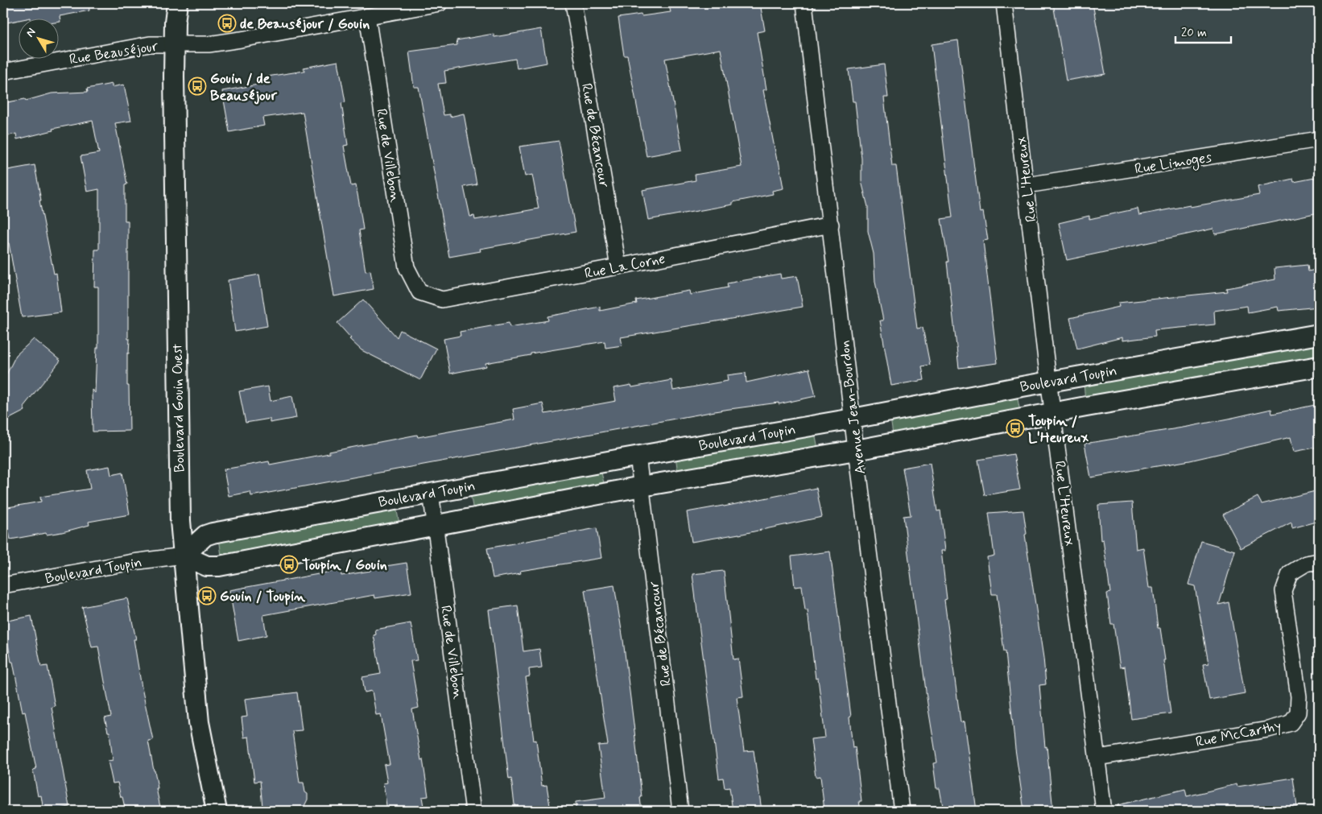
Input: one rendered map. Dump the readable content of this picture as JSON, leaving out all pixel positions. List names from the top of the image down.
{
  "streets": {
    "street": [
      "Rue Beauséjour",
      "Rue de Bécancour",
      "Rue de Villebon",
      "Rue Limoges",
      "Rue L'Heureux",
      "Rue La Corne",
      "Boulevard Toupin",
      "Avenue Jean-Bourdon",
      "Boulevard Gouin Ouest",
      "Rue McCarthy"
    ]
  },
  "crossings": [
    ["Rue Beauséjour", "Rue de Villebon"],
    ["Rue Beauséjour", "Boulevard Gouin Ouest"],
    ["Rue de Bécancour", "Rue La Corne"],
    ["Rue de Bécancour", "Boulevard Toupin"],
    ["Rue de Villebon", "Rue La Corne"],
    ["Rue de Villebon", "Boulevard Toupin"],
    ["Rue Limoges", "Rue L'Heureux"],
    ["Rue L'Heureux", "Boulevard Toupin"],
    ["Rue L'Heureux", "Rue McCarthy"],
    ["Rue La Corne", "Avenue Jean-Bourdon"],
    ["Boulevard Toupin", "Avenue Jean-Bourdon"],
    ["Boulevard Toupin", "Boulevard Gouin Ouest"]
  ],
  "places": {
    "bus stop": [
      "de Beauséjour / Gouin",
      "Gouin / de Beauséjour",
      "Toupin / L'Heureux",
      "Toupin / Gouin",
      "Gouin / Toupin"
    ]
  },
  "scale_bar": "20 m",
  "north": "top left"
}
